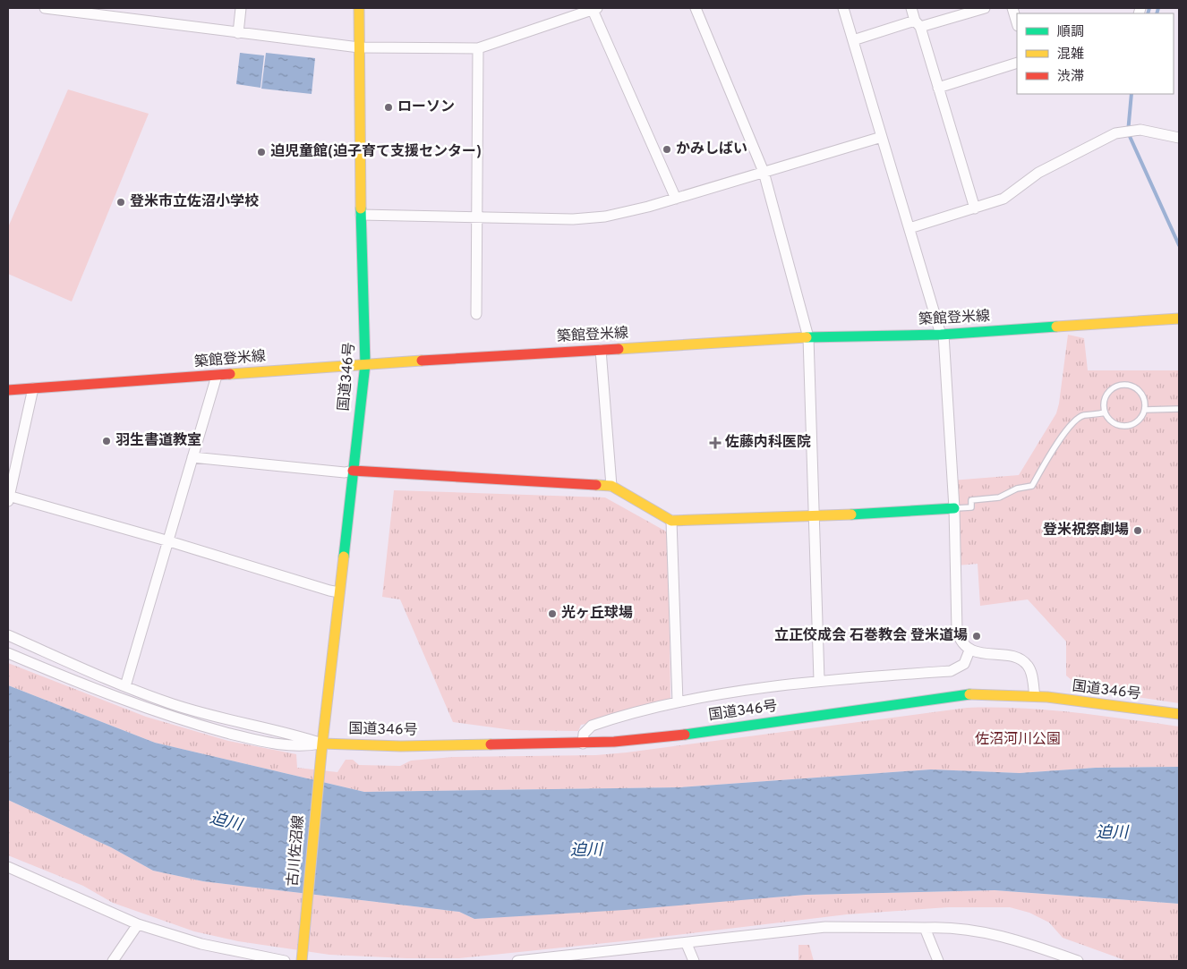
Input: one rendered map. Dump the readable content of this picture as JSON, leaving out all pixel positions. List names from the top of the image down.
{
  "streets": {
    "main road": ["築館登米線", "国道346号", "古川佐沼線"]
  },
  "crossings": [
    ["築館登米線", "国道346号"],
    ["国道346号", "古川佐沼線"]
  ],
  "water": ["迫川"],
  "parks": ["佐沼河川公園"],
  "places": {
    "other": [
      "ローソン",
      "かみしばい",
      "迫児童館(迫子育て支援センター)",
      "登米市立佐沼小学校",
      "羽生書道教室",
      "登米祝祭劇場",
      "光ヶ丘球場",
      "立正佼成会 石巻教会 登米道場"
    ],
    "health": ["佐藤内科医院"]
  },
  "legend": ["順調", "混雑", "渋滞"]
}
